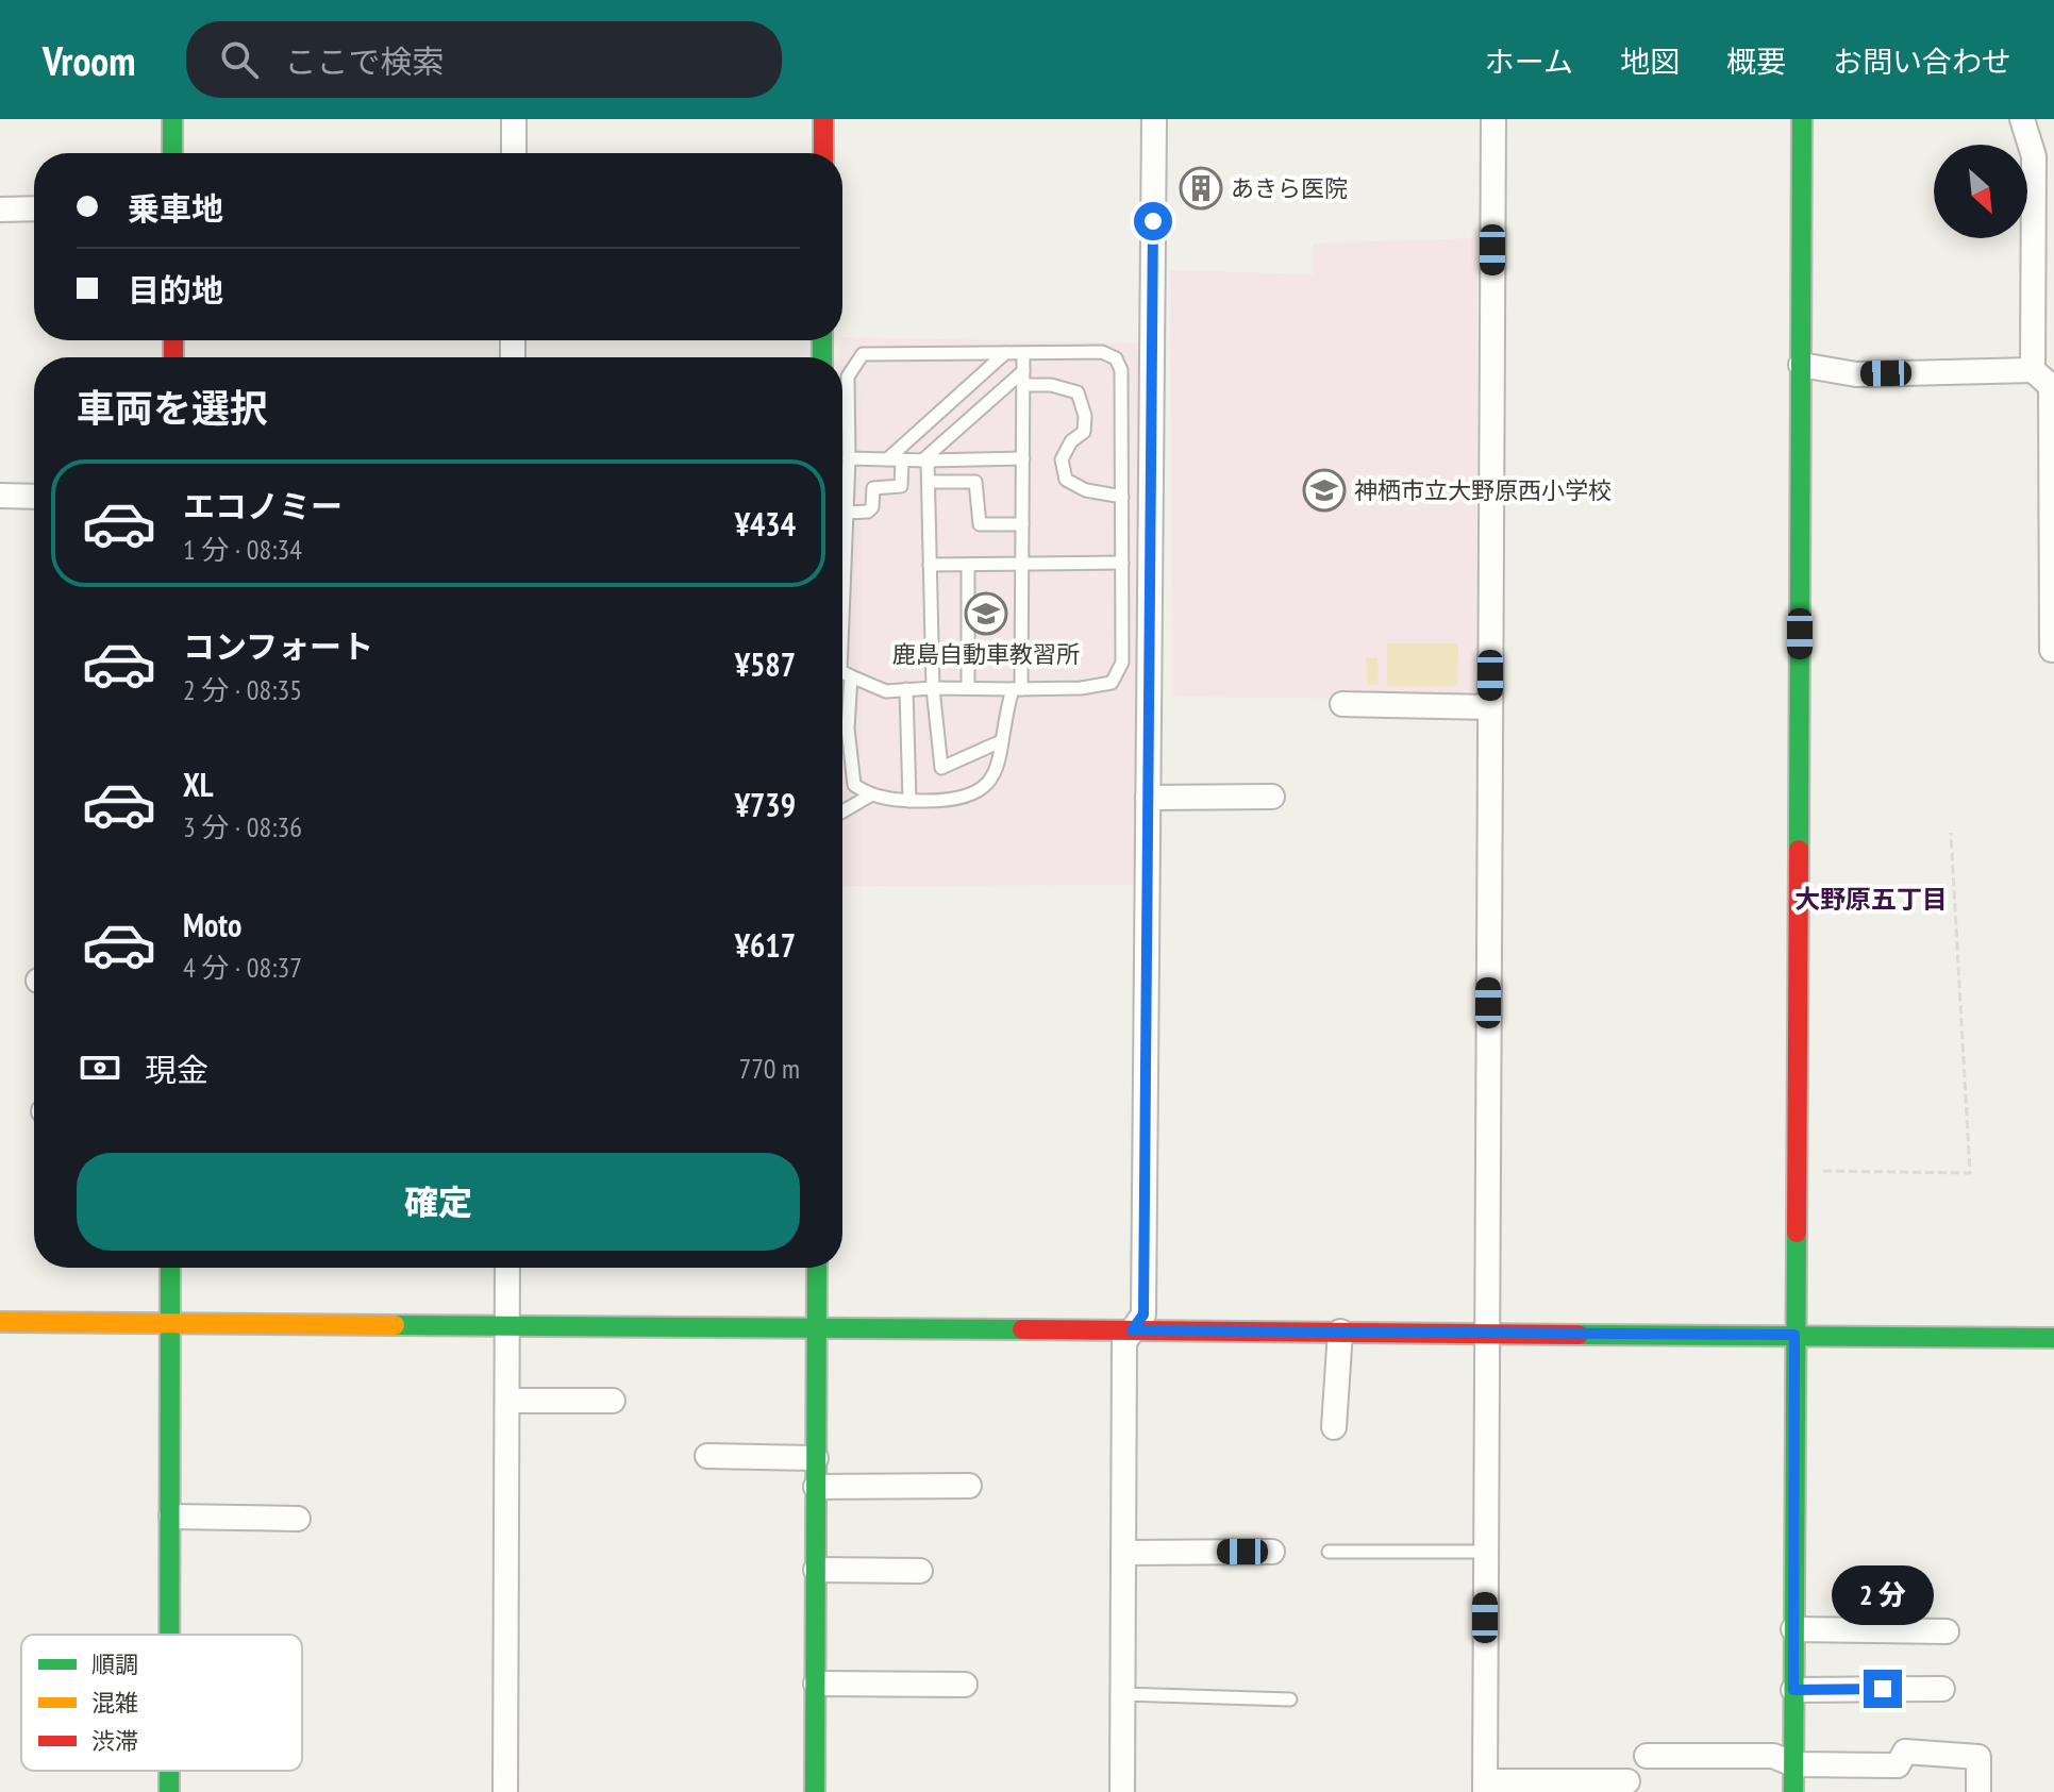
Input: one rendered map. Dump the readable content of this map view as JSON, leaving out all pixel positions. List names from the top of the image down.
{
  "districts": ["大野原五丁目"],
  "places": {
    "building": ["あきら医院"],
    "school or university": ["神栖市立大野原西小学校", "鹿島自動車教習所"]
  },
  "legend": ["順調", "混雑", "渋滞"],
  "north": "bottom right",
  "page": {
    "header": "Vroom",
    "search": "ここで検索",
    "nav": [
      "ホーム",
      "地図",
      "概要",
      "お問い合わせ"
    ],
    "banner": ["乗車地", "目的地"],
    "heading": "車両を選択",
    "list": [
      {
        "name": "エコノミー",
        "note": "1 分 · 08:34",
        "value": "¥434"
      },
      {
        "name": "コンフォート",
        "note": "2 分 · 08:35",
        "value": "¥587"
      },
      {
        "name": "XL",
        "note": "3 分 · 08:36",
        "value": "¥739"
      },
      {
        "name": "Moto",
        "note": "4 分 · 08:37",
        "value": "¥617"
      }
    ],
    "pay": ["現金", "770 m"],
    "buttons": "確定",
    "bubble": "2 分"
  }
}
